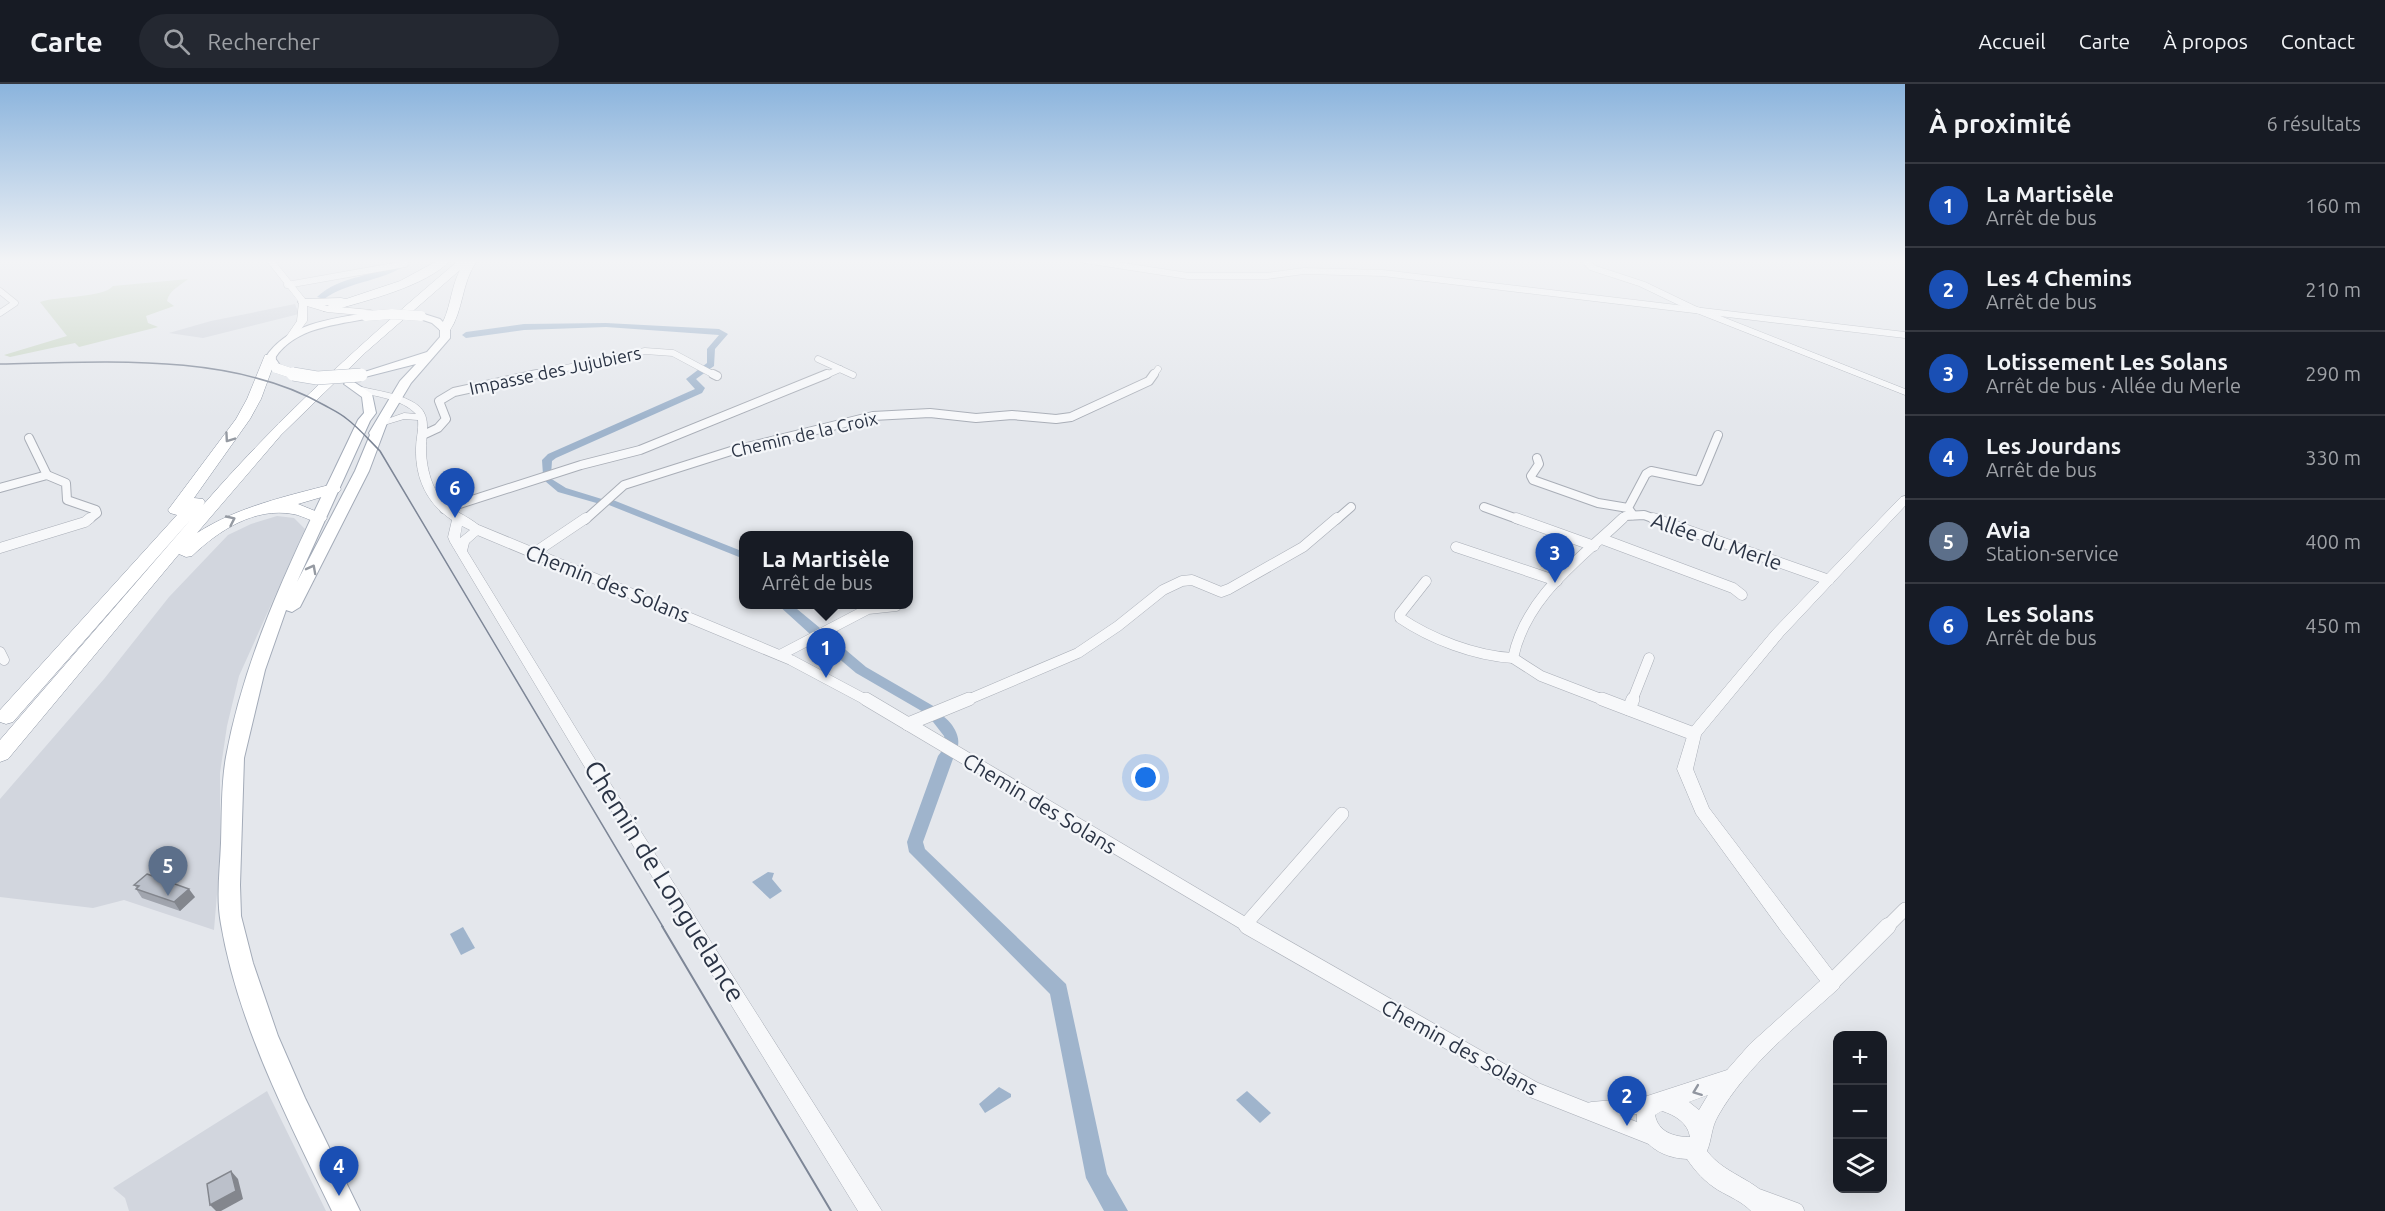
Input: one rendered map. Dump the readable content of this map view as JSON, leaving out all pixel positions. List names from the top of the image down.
{
  "streets": {
    "street": [
      "Impasse des Jujubiers",
      "Chemin de la Croix",
      "Allée du Merle",
      "Chemin des Solans",
      "Chemin de Longuelance"
    ]
  },
  "crossings": [
    ["Chemin de la Croix", "Chemin des Solans"]
  ],
  "page": {
    "header": "Carte",
    "search": "Rechercher",
    "nav": [
      "Accueil",
      "Carte",
      "À propos",
      "Contact"
    ],
    "heading": ["À proximité", "6 résultats"],
    "list": [
      {
        "mark": "1",
        "name": "La Martisèle",
        "note": "Arrêt de bus",
        "value": "160 m"
      },
      {
        "mark": "2",
        "name": "Les 4 Chemins",
        "note": "Arrêt de bus",
        "value": "210 m"
      },
      {
        "mark": "3",
        "name": "Lotissement Les Solans",
        "note": "Arrêt de bus · Allée du Merle",
        "value": "290 m"
      },
      {
        "mark": "4",
        "name": "Les Jourdans",
        "note": "Arrêt de bus",
        "value": "330 m"
      },
      {
        "mark": "5",
        "name": "Avia",
        "note": "Station-service",
        "value": "400 m"
      },
      {
        "mark": "6",
        "name": "Les Solans",
        "note": "Arrêt de bus",
        "value": "450 m"
      }
    ],
    "pins": [
      "6",
      "3",
      "1",
      "5",
      "2",
      "4"
    ],
    "popup": ["La Martisèle", "Arrêt de bus"],
    "map_buttons": ["+", "−"]
  }
}
